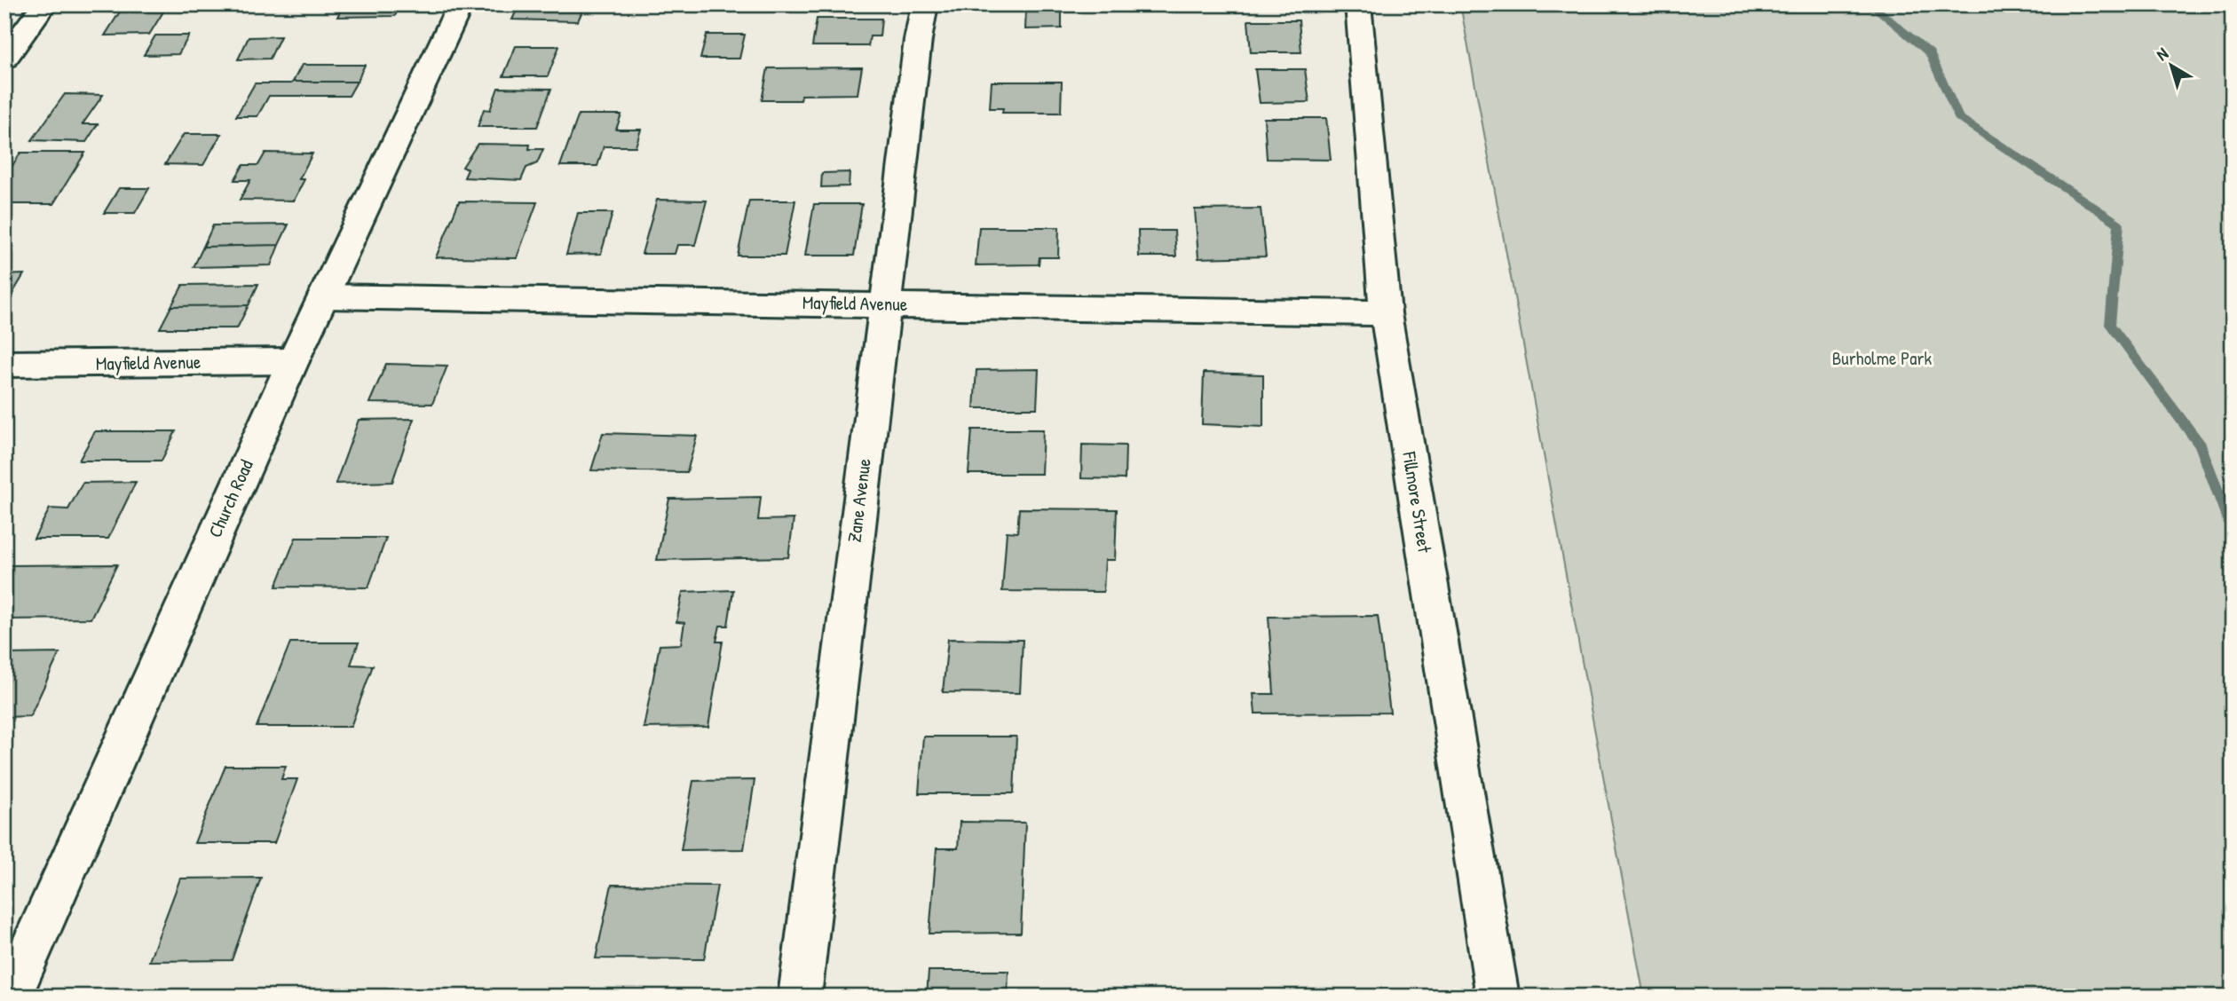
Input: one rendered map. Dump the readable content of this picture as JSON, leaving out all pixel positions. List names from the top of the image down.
{
  "streets": {
    "street": [
      "Mayfield Avenue",
      "Church Road",
      "Zane Avenue",
      "Fillmore Street"
    ]
  },
  "crossings": [
    ["Mayfield Avenue", "Church Road"],
    ["Mayfield Avenue", "Zane Avenue"],
    ["Mayfield Avenue", "Fillmore Street"]
  ],
  "parks": ["Burholme Park"],
  "north": "top left"
}
